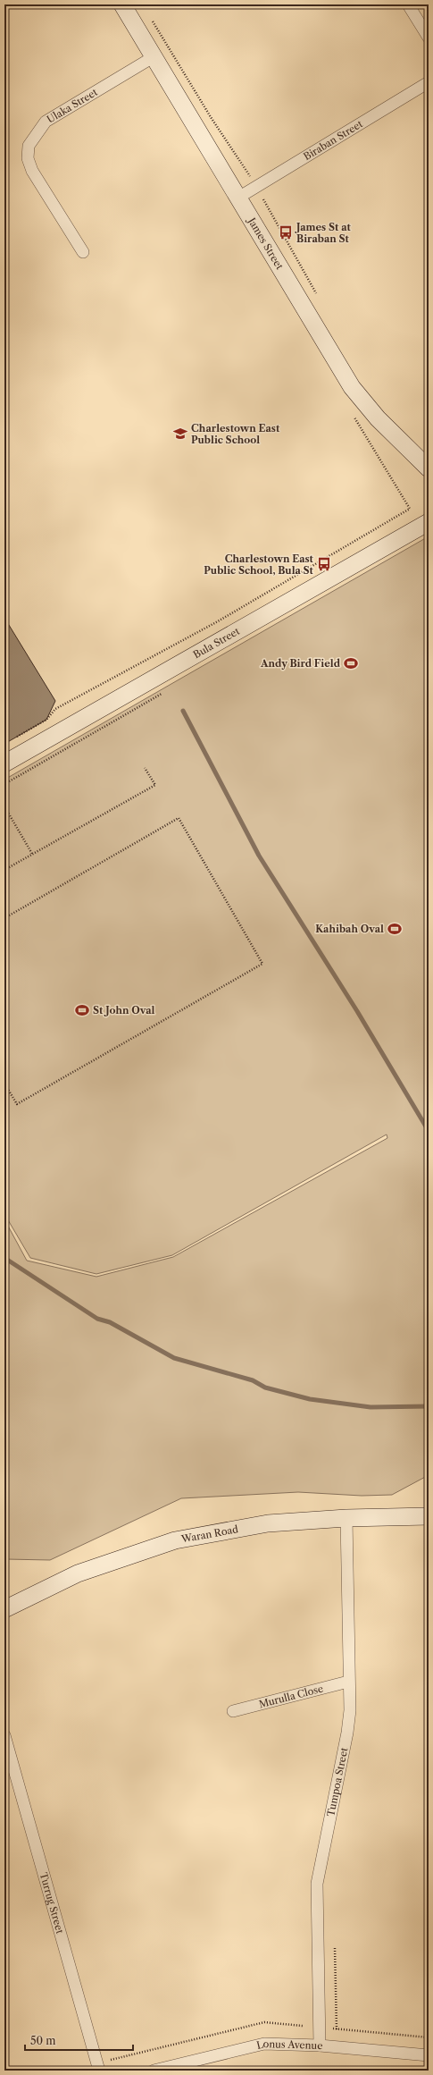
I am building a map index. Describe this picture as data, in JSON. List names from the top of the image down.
{
  "streets": {
    "street": [
      "Ulaka Street",
      "Biraban Street",
      "James Street",
      "Bula Street",
      "Waran Road",
      "Murulla Close",
      "Tumpoa Street",
      "Turrug Street",
      "Lonus Avenue"
    ]
  },
  "crossings": [
    ["Ulaka Street", "James Street"],
    ["Biraban Street", "James Street"],
    ["Waran Road", "Tumpoa Street"],
    ["Murulla Close", "Tumpoa Street"],
    ["Tumpoa Street", "Lonus Avenue"]
  ],
  "places": {
    "bus stop": ["James St at Biraban St", "Charlestown East Public School, Bula St"],
    "school or university": ["Charlestown East Public School"],
    "sports": ["Andy Bird Field", "Kahibah Oval", "St John Oval"]
  },
  "scale_bar": "50 m"
}
